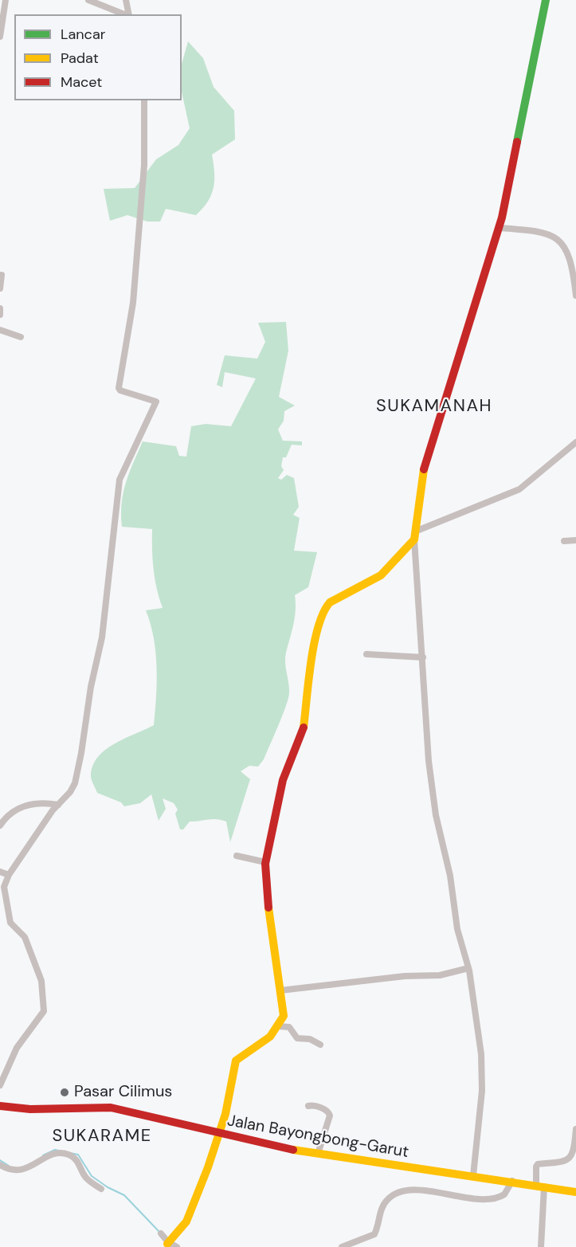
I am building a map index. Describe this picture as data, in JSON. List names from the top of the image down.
{
  "streets": {
    "street": ["Jalan Bayongbong-Garut"]
  },
  "districts": ["SUKAMANAH", "SUKARAME"],
  "places": ["Pasar Cilimus"],
  "legend": ["Lancar", "Padat", "Macet"]
}
